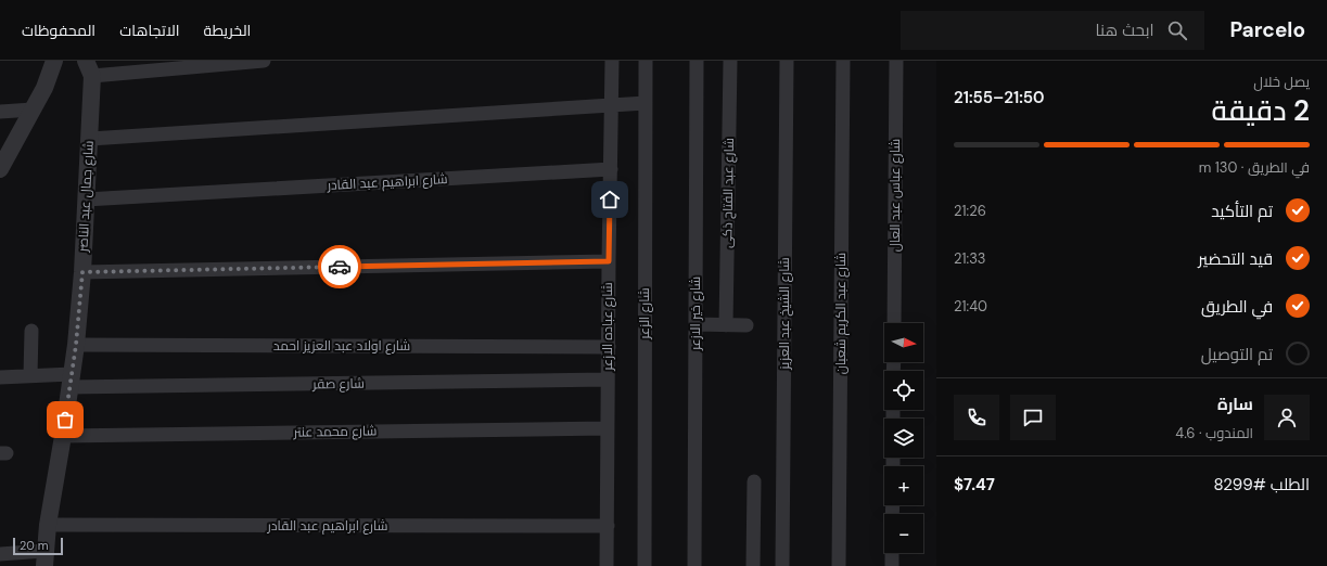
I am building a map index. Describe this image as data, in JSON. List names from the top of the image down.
{
  "streets": {
    "street": [
      "شارع ابراهيم عبد القادر",
      "شارع عبد الفتاح ذكى",
      "شارع عباس عبد العال",
      "شارع جمال عبد الناصر",
      "شارع الزعر",
      "شارع خير الازعر",
      "شارع الشيخ عبد العزيز",
      "شارع عبد الكريم شعبان",
      "شارع عباده الازعر",
      "شارع اولاد عبد العزيز احمد",
      "شارع صقر",
      "شارع محمد عنتر"
    ]
  },
  "crossings": [
    ["شارع ابراهيم عبد القادر", "شارع جمال عبد الناصر"],
    ["شارع ابراهيم عبد القادر", "شارع عباده الازعر"],
    ["شارع جمال عبد الناصر", "شارع اولاد عبد العزيز احمد"],
    ["شارع جمال عبد الناصر", "شارع صقر"],
    ["شارع جمال عبد الناصر", "شارع محمد عنتر"],
    ["شارع عباده الازعر", "شارع اولاد عبد العزيز احمد"],
    ["شارع عباده الازعر", "شارع صقر"],
    ["شارع عباده الازعر", "شارع محمد عنتر"]
  ],
  "scale_bar": "20 m",
  "north": "right",
  "page": {
    "header": "Parcelo",
    "search": "ابحث هنا",
    "nav": ["الخريطة", "الاتجاهات", "المحفوظات"],
    "heading": ["2 دقيقة", "يصل خلال", "21:50–21:55"],
    "panel": [
      "سارة",
      "المندوب · 4.6",
      "الطلب #8299",
      "$7.47"
    ],
    "bar": "في الطريق · 130 m",
    "list": [
      ["تم التأكيد", "21:26"],
      ["قيد التحضير", "21:33"],
      ["في الطريق", "21:40"],
      "تم التوصيل"
    ],
    "map_buttons": ["+", "−"],
    "scale": "20 m"
  }
}
